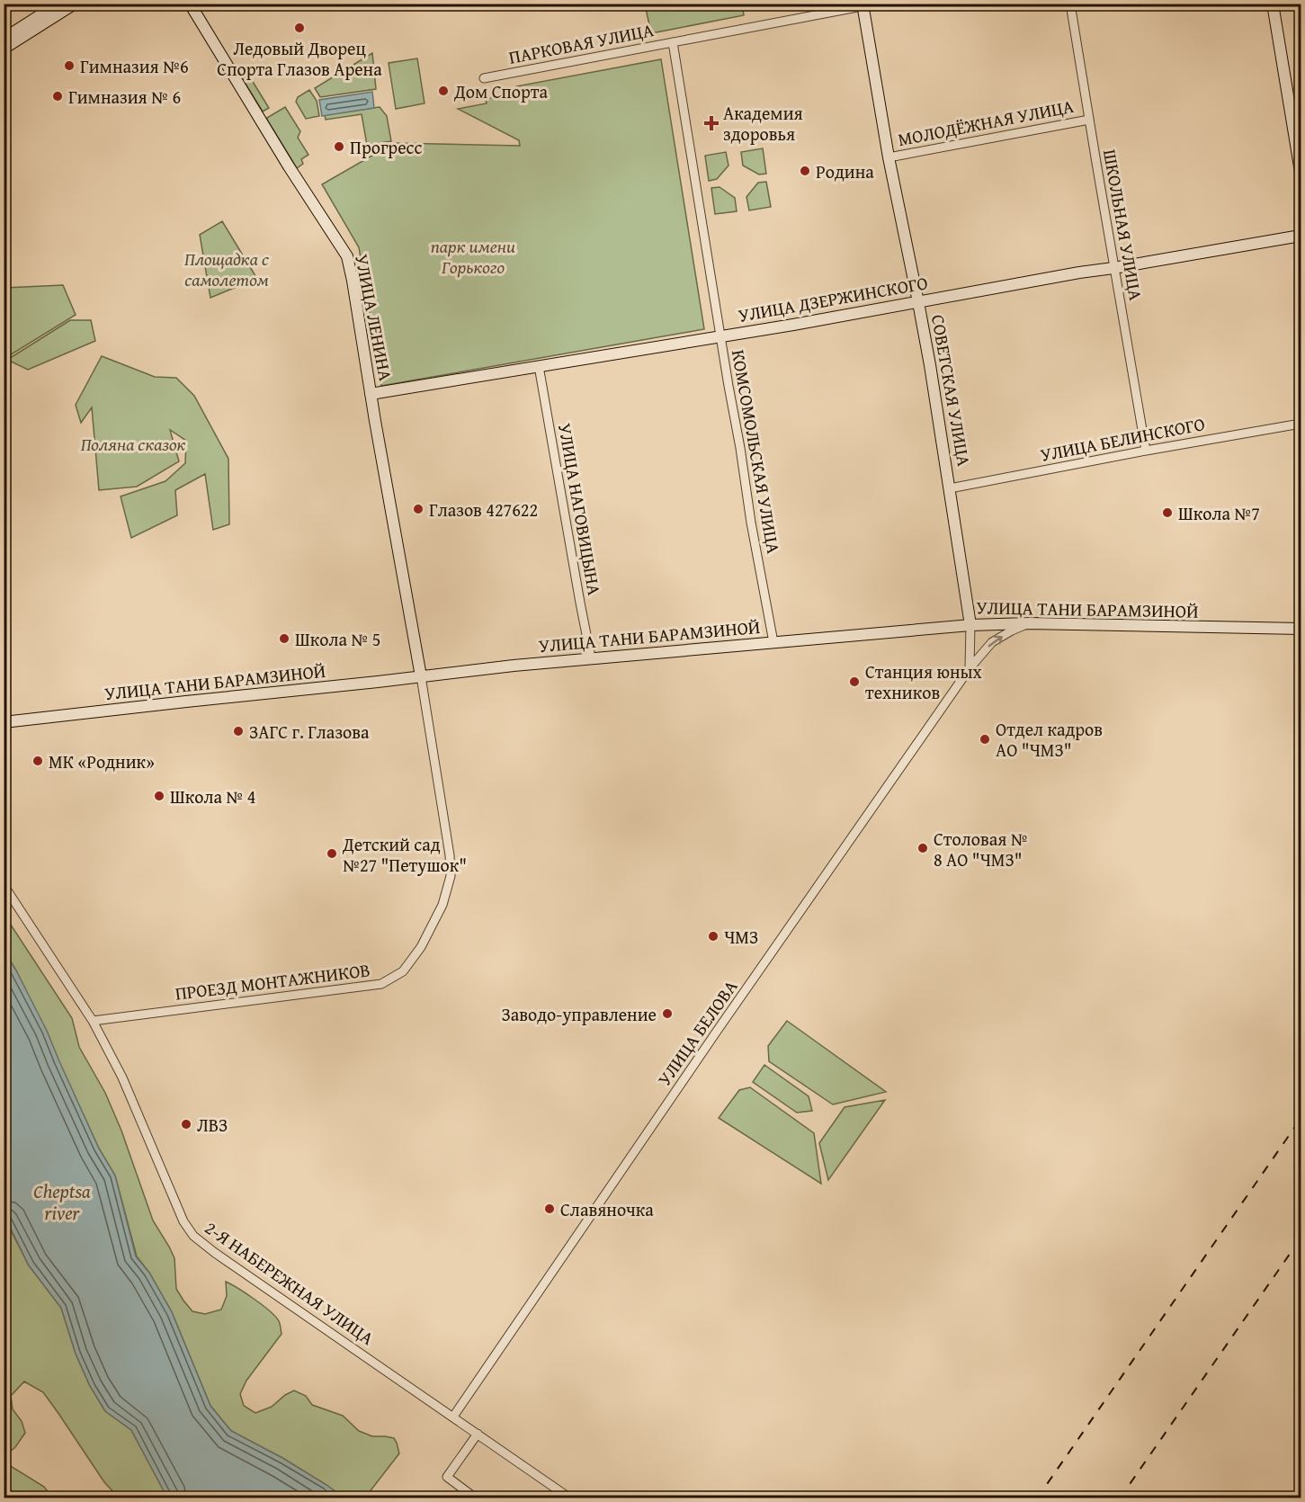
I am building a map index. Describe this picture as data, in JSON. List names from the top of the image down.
{
  "streets": {
    "street": [
      "ПАРКОВАЯ УЛИЦА",
      "МОЛОДЁЖНАЯ УЛИЦА",
      "ШКОЛЬНАЯ УЛИЦА",
      "УЛИЦА ДЗЕРЖИНСКОГО",
      "УЛИЦА ЛЕНИНА",
      "СОВЕТСКАЯ УЛИЦА",
      "УЛИЦА БЕЛИНСКОГО",
      "КОМСОМОЛЬСКАЯ УЛИЦА",
      "УЛИЦА НАГОВИЦЫНА",
      "УЛИЦА ТАНИ БАРАМЗИНОЙ",
      "ПРОЕЗД МОНТАЖНИКОВ",
      "УЛИЦА БЕЛОВА",
      "2-Я НАБЕРЕЖНАЯ УЛИЦА"
    ]
  },
  "crossings": [
    ["ПАРКОВАЯ УЛИЦА", "СОВЕТСКАЯ УЛИЦА"],
    ["ПАРКОВАЯ УЛИЦА", "КОМСОМОЛЬСКАЯ УЛИЦА"],
    ["МОЛОДЁЖНАЯ УЛИЦА", "ШКОЛЬНАЯ УЛИЦА"],
    ["МОЛОДЁЖНАЯ УЛИЦА", "СОВЕТСКАЯ УЛИЦА"],
    ["ШКОЛЬНАЯ УЛИЦА", "УЛИЦА ДЗЕРЖИНСКОГО"],
    ["ШКОЛЬНАЯ УЛИЦА", "УЛИЦА БЕЛИНСКОГО"],
    ["УЛИЦА ДЗЕРЖИНСКОГО", "УЛИЦА ЛЕНИНА"],
    ["УЛИЦА ДЗЕРЖИНСКОГО", "СОВЕТСКАЯ УЛИЦА"],
    ["УЛИЦА ДЗЕРЖИНСКОГО", "КОМСОМОЛЬСКАЯ УЛИЦА"],
    ["УЛИЦА ДЗЕРЖИНСКОГО", "УЛИЦА НАГОВИЦЫНА"],
    ["УЛИЦА ЛЕНИНА", "УЛИЦА ТАНИ БАРАМЗИНОЙ"],
    ["УЛИЦА ЛЕНИНА", "ПРОЕЗД МОНТАЖНИКОВ"],
    ["СОВЕТСКАЯ УЛИЦА", "УЛИЦА БЕЛИНСКОГО"],
    ["СОВЕТСКАЯ УЛИЦА", "УЛИЦА ТАНИ БАРАМЗИНОЙ"],
    ["КОМСОМОЛЬСКАЯ УЛИЦА", "УЛИЦА ТАНИ БАРАМЗИНОЙ"],
    ["УЛИЦА НАГОВИЦЫНА", "УЛИЦА ТАНИ БАРАМЗИНОЙ"],
    ["УЛИЦА ТАНИ БАРАМЗИНОЙ", "ПРОЕЗД МОНТАЖНИКОВ"],
    ["УЛИЦА ТАНИ БАРАМЗИНОЙ", "УЛИЦА БЕЛОВА"],
    ["ПРОЕЗД МОНТАЖНИКОВ", "2-Я НАБЕРЕЖНАЯ УЛИЦА"],
    ["УЛИЦА БЕЛОВА", "2-Я НАБЕРЕЖНАЯ УЛИЦА"]
  ],
  "water": ["Cheptsa river"],
  "parks": ["парк имени Горького", "Площадка с самолетом", "Поляна сказок"],
  "places": {
    "other": [
      "Ледовый Дворец Спорта Глазов Арена",
      "Гимназия №6",
      "Дом Спорта",
      "Гимназия № 6",
      "Прогресс",
      "Родина",
      "Глазов 427622",
      "Школа №7",
      "Школа № 5",
      "Станция юных техников",
      "ЗАГС г. Глазова",
      "Отдел кадров АО \"ЧМЗ\"",
      "МК «Родник»",
      "Школа № 4",
      "Столовая № 8 АО \"ЧМЗ\"",
      "Детский сад №27 \"Петушок\"",
      "ЧМЗ",
      "Заводо-управление",
      "ЛВЗ",
      "Славяночка"
    ],
    "health": ["Академия здоровья"]
  }
}
